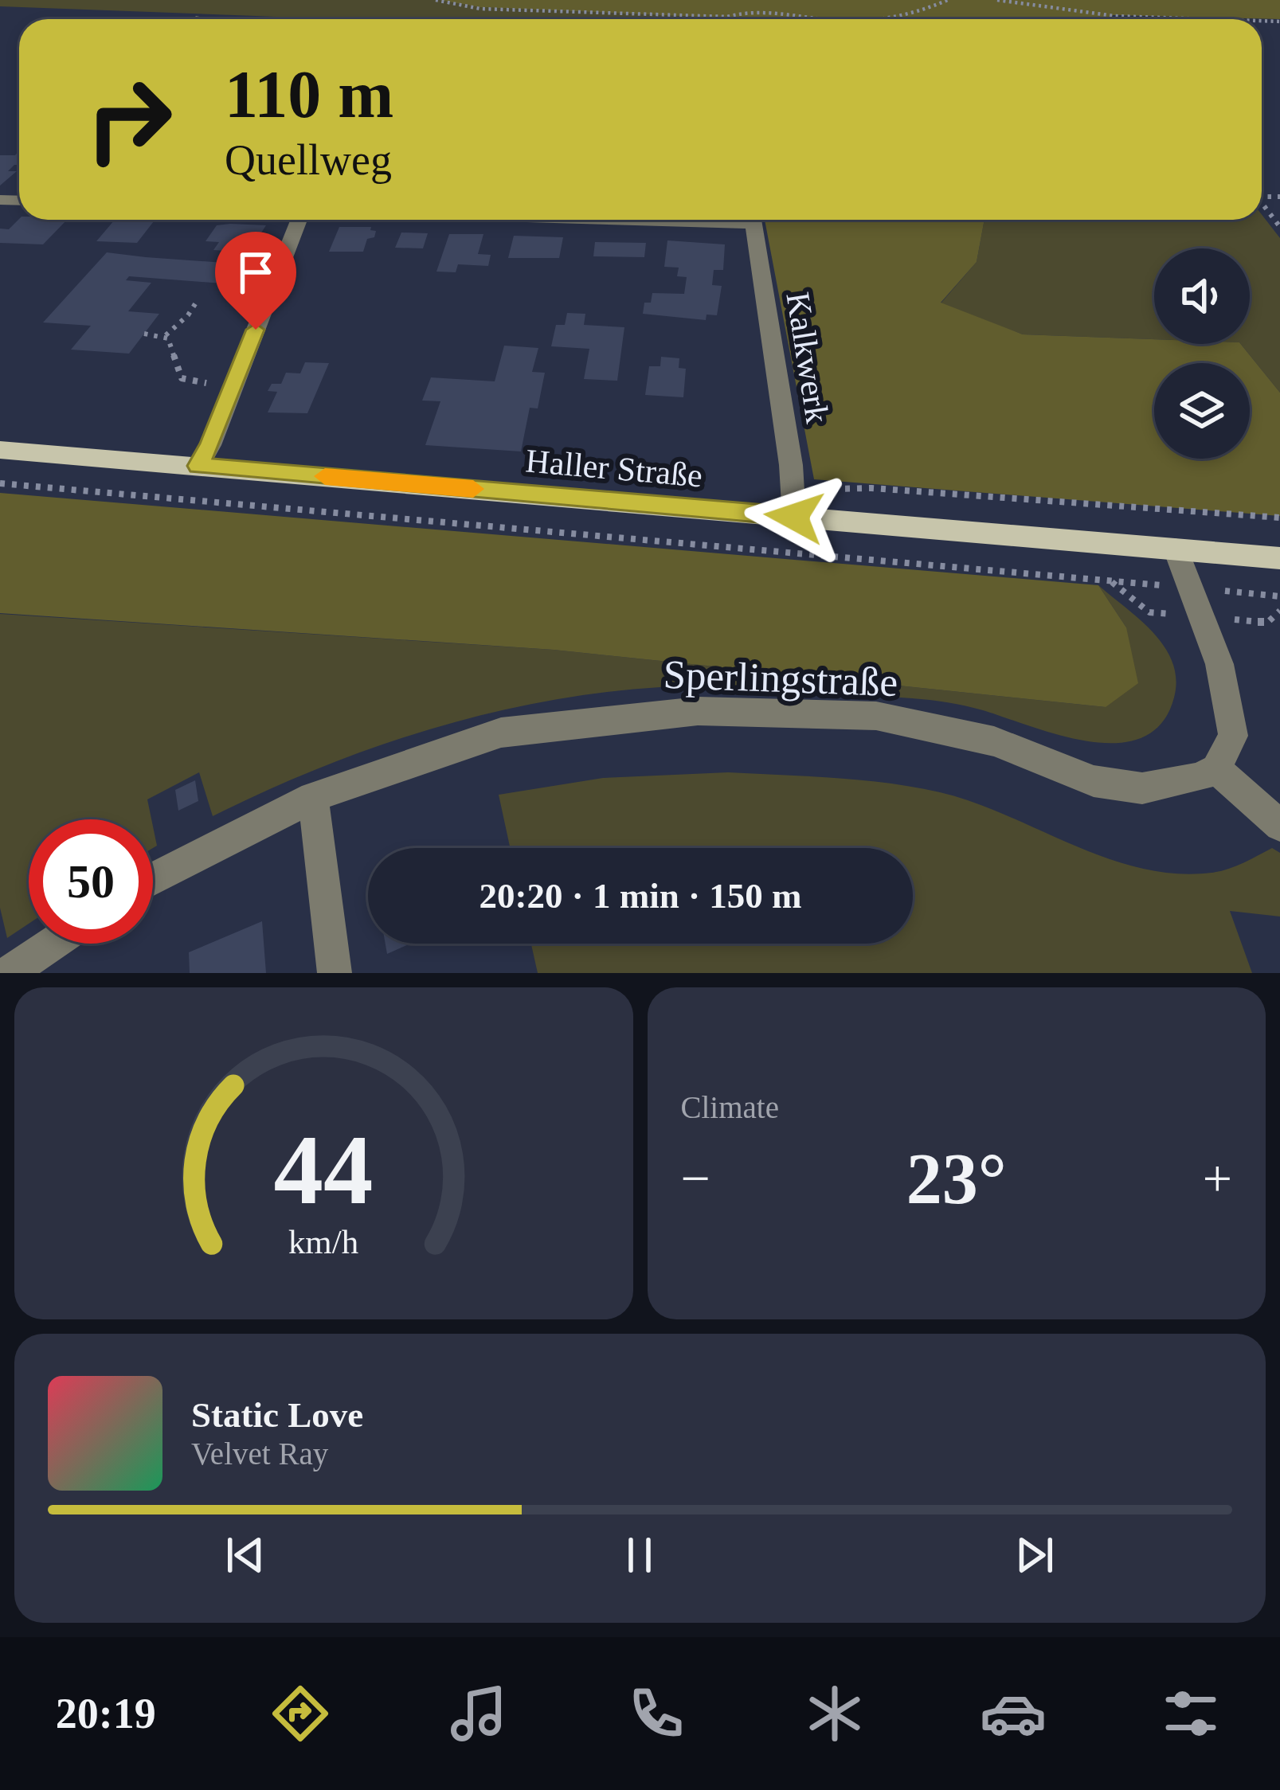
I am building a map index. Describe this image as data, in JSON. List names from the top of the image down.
{
  "streets": {
    "main road": ["Haller Straße"],
    "street": ["Kalkwerk", "Sperlingstraße"]
  },
  "crossings": [
    ["Kalkwerk", "Haller Straße"]
  ],
  "page": {
    "turn": ["110 m", "Quellweg"],
    "limit": "50",
    "trip": "20:20 · 1 min · 150 m",
    "tile": "Climate",
    "heat": ["−", "23°", "+"],
    "song": ["Static Love", "Velvet Ray"],
    "tabs": "20:19",
    "gauge": ["44", "km/h"]
  }
}
